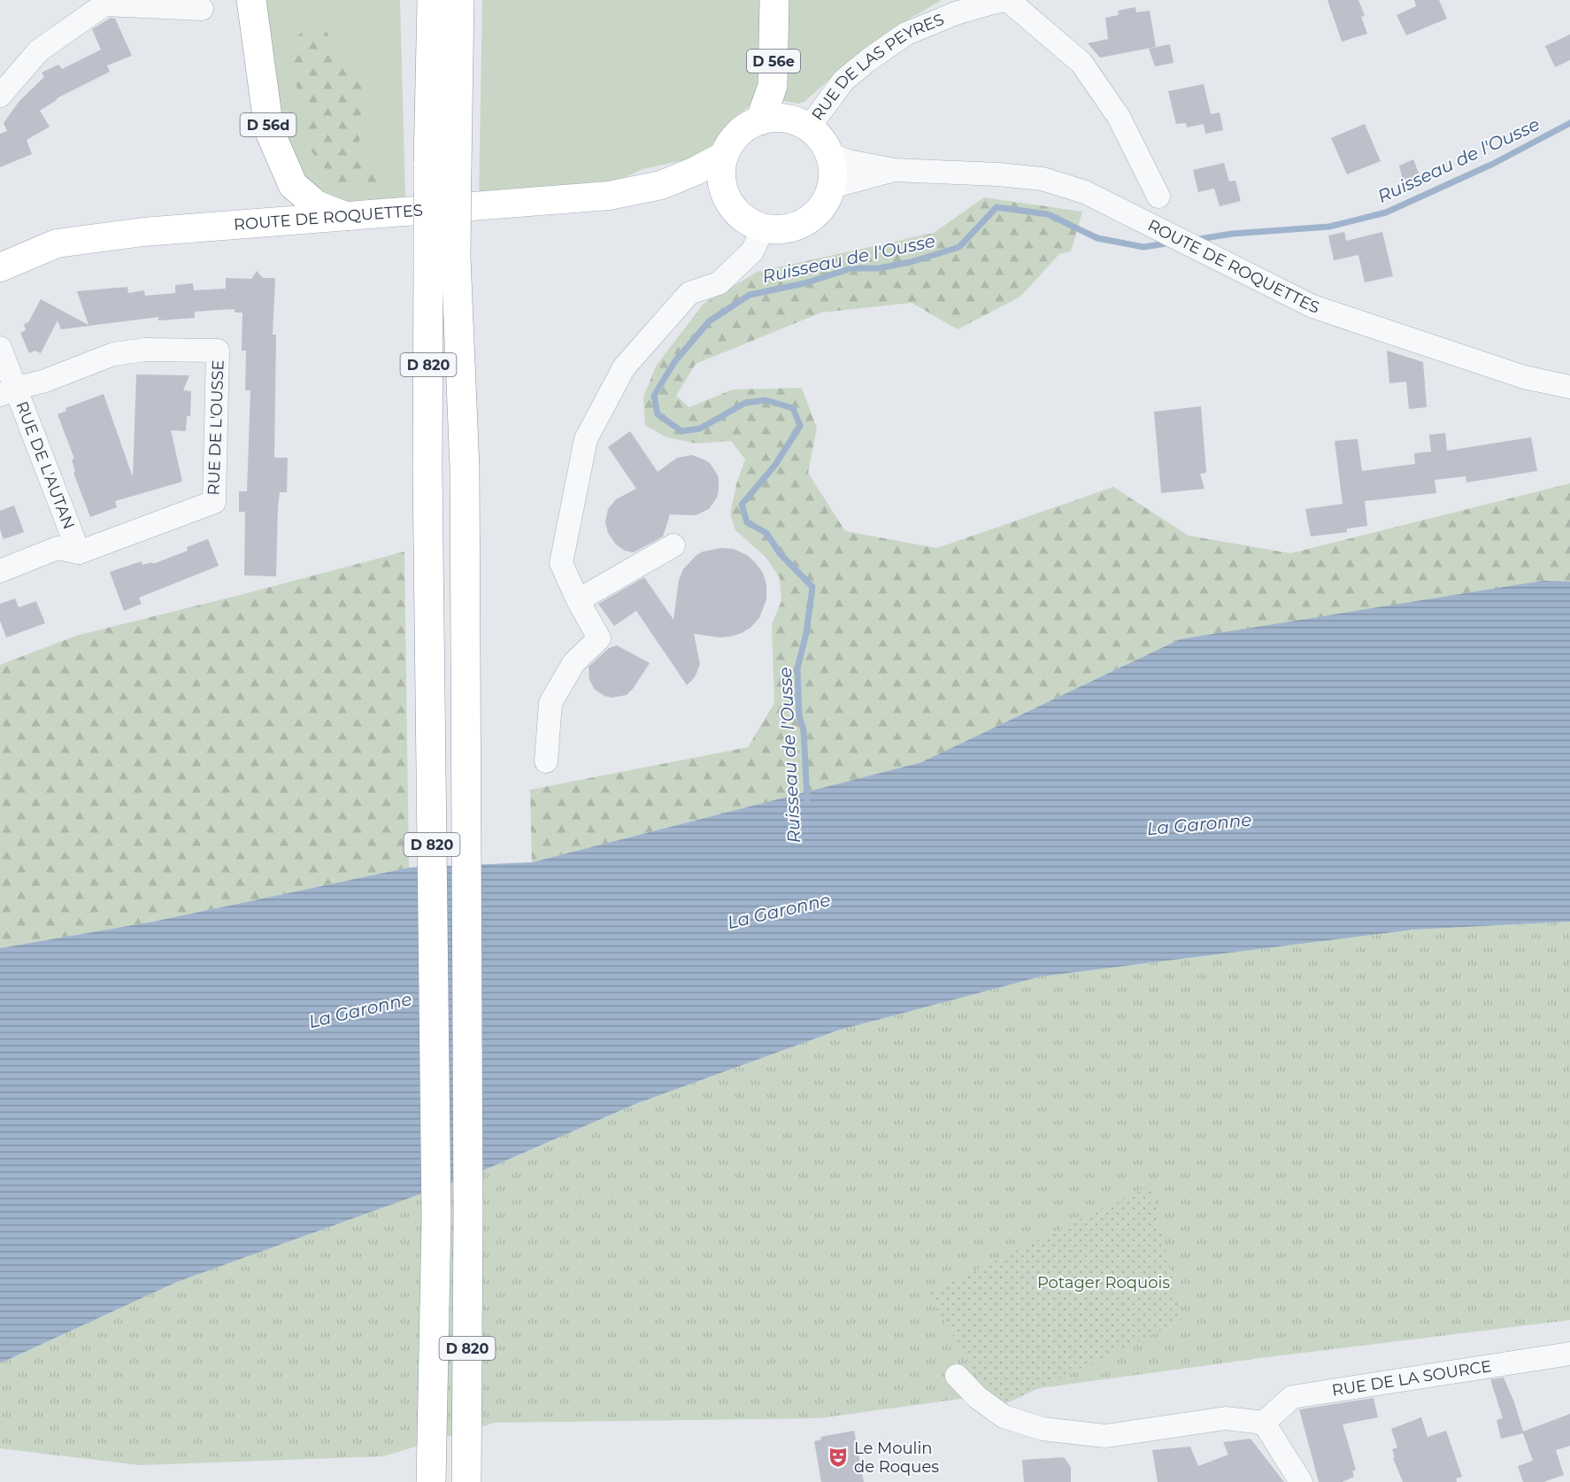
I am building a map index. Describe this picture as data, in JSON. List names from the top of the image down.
{
  "streets": {
    "highway": ["D 56e", "D 56d", "D 820"],
    "main road": ["ROUTE DE ROQUETTES"],
    "street": [
      "RUE DE LAS PEYRES",
      "RUE DE L'OUSSE",
      "RUE DE L'AUTAN",
      "RUE DE LA SOURCE"
    ]
  },
  "crossings": [
    ["D 56e", "RUE DE LAS PEYRES"],
    ["D 56e", "ROUTE DE ROQUETTES"],
    ["RUE DE LAS PEYRES", "ROUTE DE ROQUETTES"],
    ["D 56d", "ROUTE DE ROQUETTES"],
    ["RUE DE L'OUSSE", "RUE DE L'AUTAN"]
  ],
  "water": ["Ruisseau de l'Ousse", "La Garonne"],
  "parks": ["Potager Roquois"],
  "places": {
    "theatre": ["Le Moulin de Roques"]
  }
}
